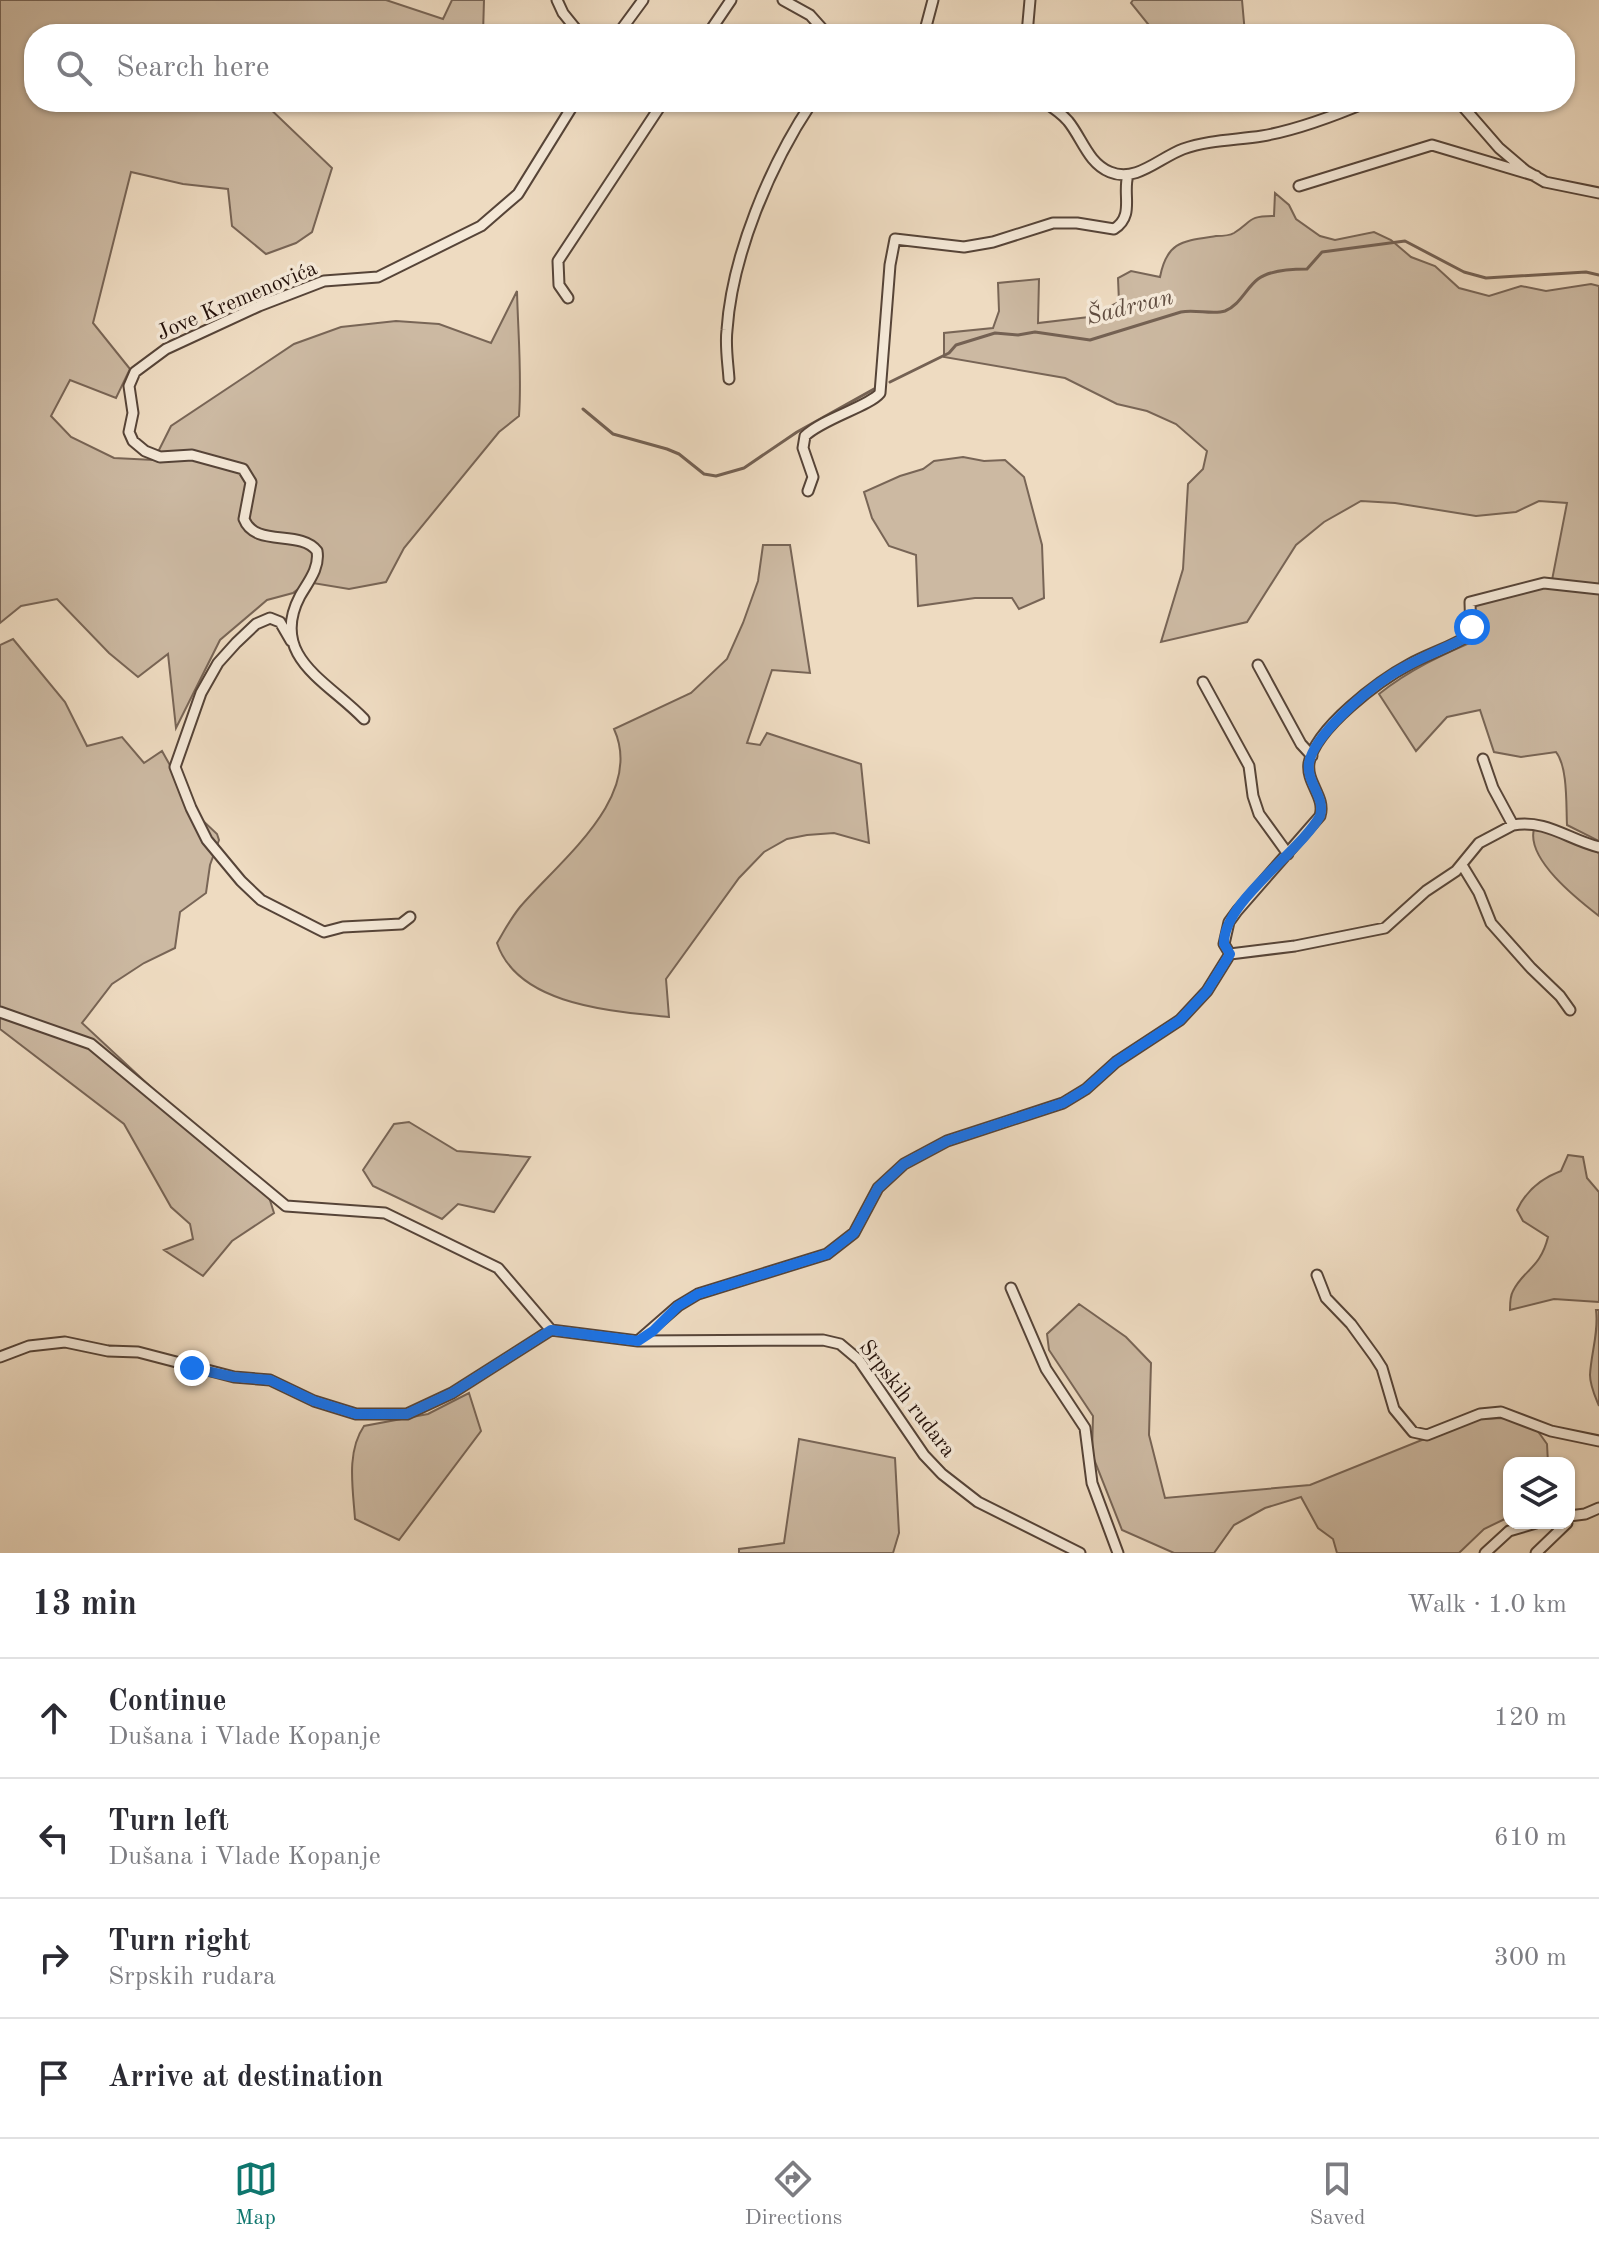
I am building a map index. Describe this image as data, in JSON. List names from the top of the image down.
{
  "streets": {
    "street": ["Jove Kremenovića", "Srpskih rudara"]
  },
  "water": ["Šadrvan"],
  "page": {
    "search": "Search here",
    "heading": ["13 min", "Walk · 1.0 km"],
    "list": [
      ["Continue", "Dušana i Vlade Kopanje", "120 m"],
      ["Turn left", "Dušana i Vlade Kopanje", "610 m"],
      ["Turn right", "Srpskih rudara", "300 m"],
      "Arrive at destination"
    ],
    "nav": ["Map", "Directions", "Saved"]
  }
}
